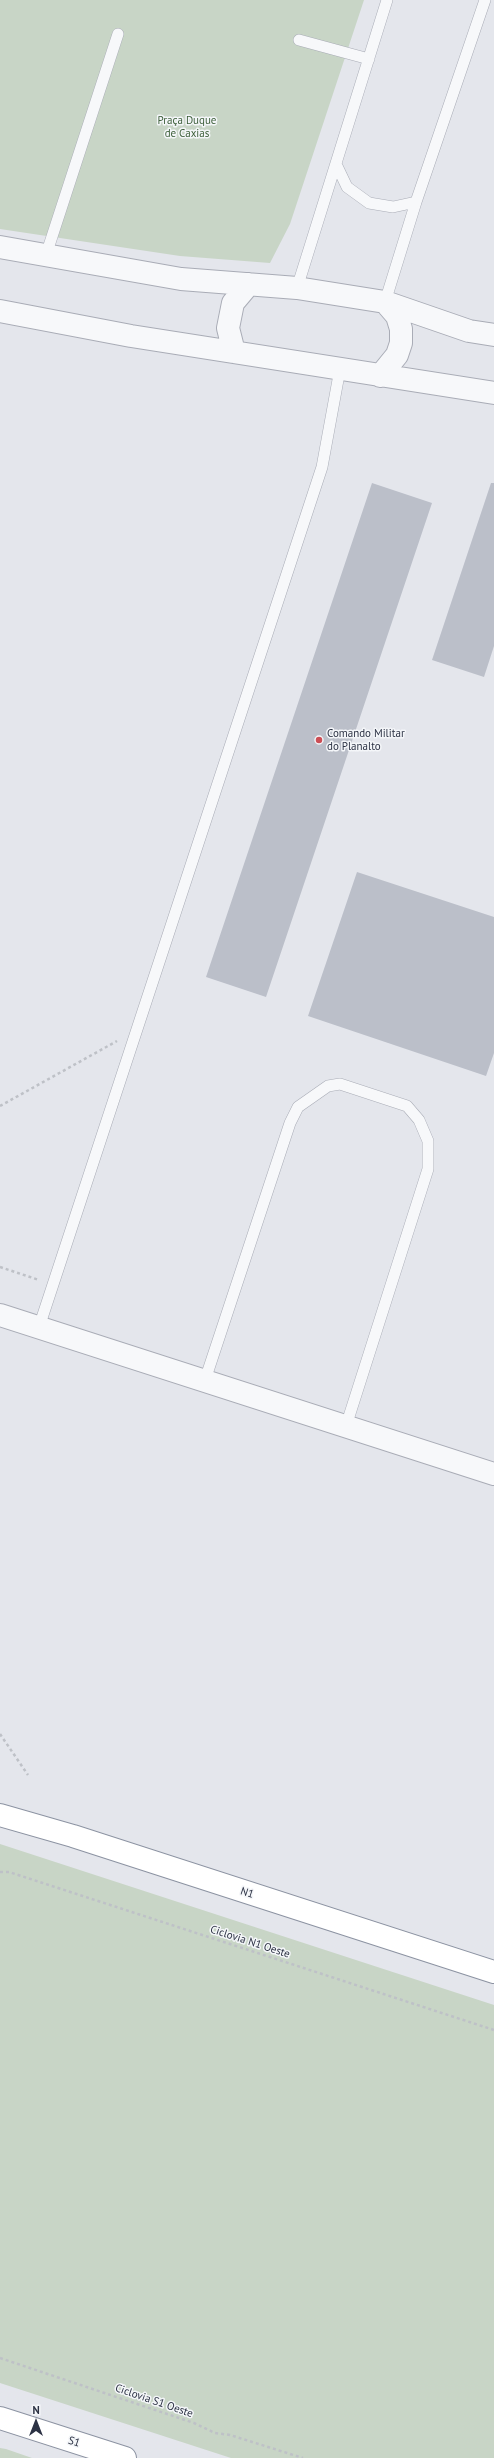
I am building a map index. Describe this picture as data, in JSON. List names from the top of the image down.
{
  "streets": {
    "highway": ["N1", "S1"],
    "path": ["Ciclovia N1 Oeste", "Ciclovia S1 Oeste"]
  },
  "parks": ["Praça Duque de Caxias"],
  "places": ["Comando Militar do Planalto"],
  "north": "top"
}
